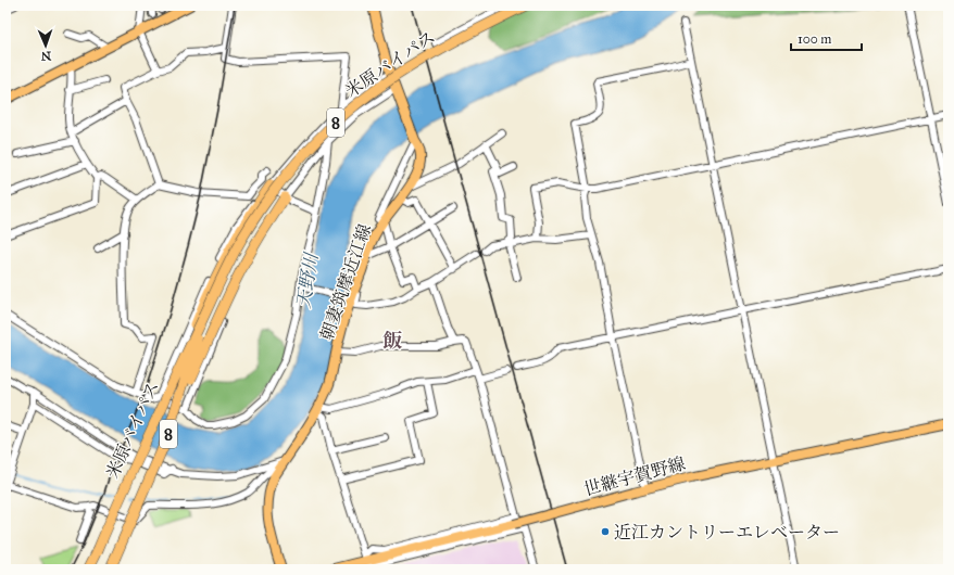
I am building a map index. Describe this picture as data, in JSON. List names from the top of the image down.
{
  "streets": {
    "highway": ["米原バイパス", "8"],
    "main road": ["朝妻筑摩近江線", "世継宇賀野線"]
  },
  "districts": ["飯"],
  "water": ["天野川"],
  "places": ["近江カントリーエレベーター"],
  "scale_bar": "100 m",
  "north": "bottom"
}
